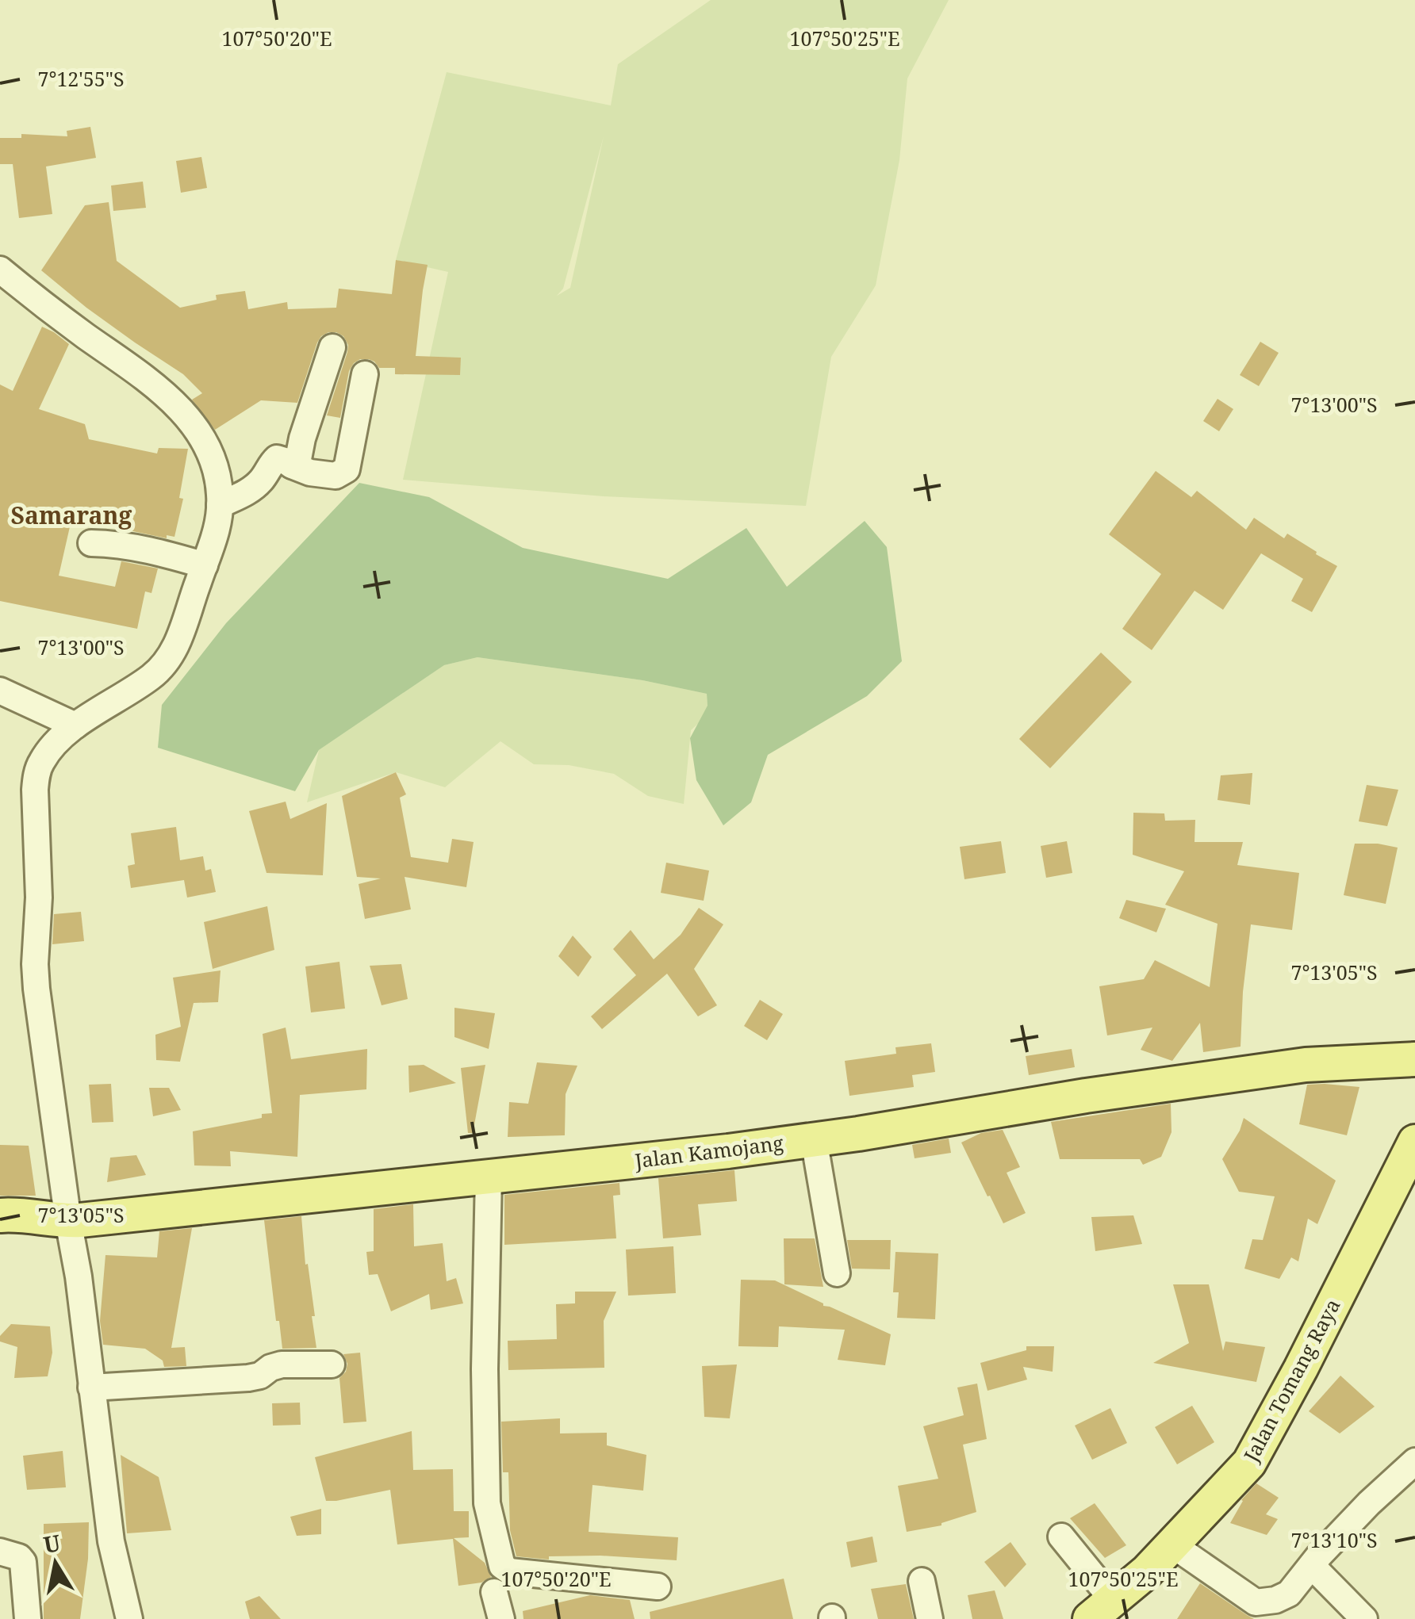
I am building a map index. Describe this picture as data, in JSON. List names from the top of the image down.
{
  "streets": {
    "main road": ["Jalan Kamojang", "Jalan Tomang Raya"]
  },
  "districts": ["Samarang"],
  "north": "top",
  "coordinates": [
    "107°50'20\"E",
    "107°50'25\"E",
    "7°12'55\"S",
    "7°13'00\"S",
    "7°13'05\"S",
    "7°13'10\"S"
  ]
}
